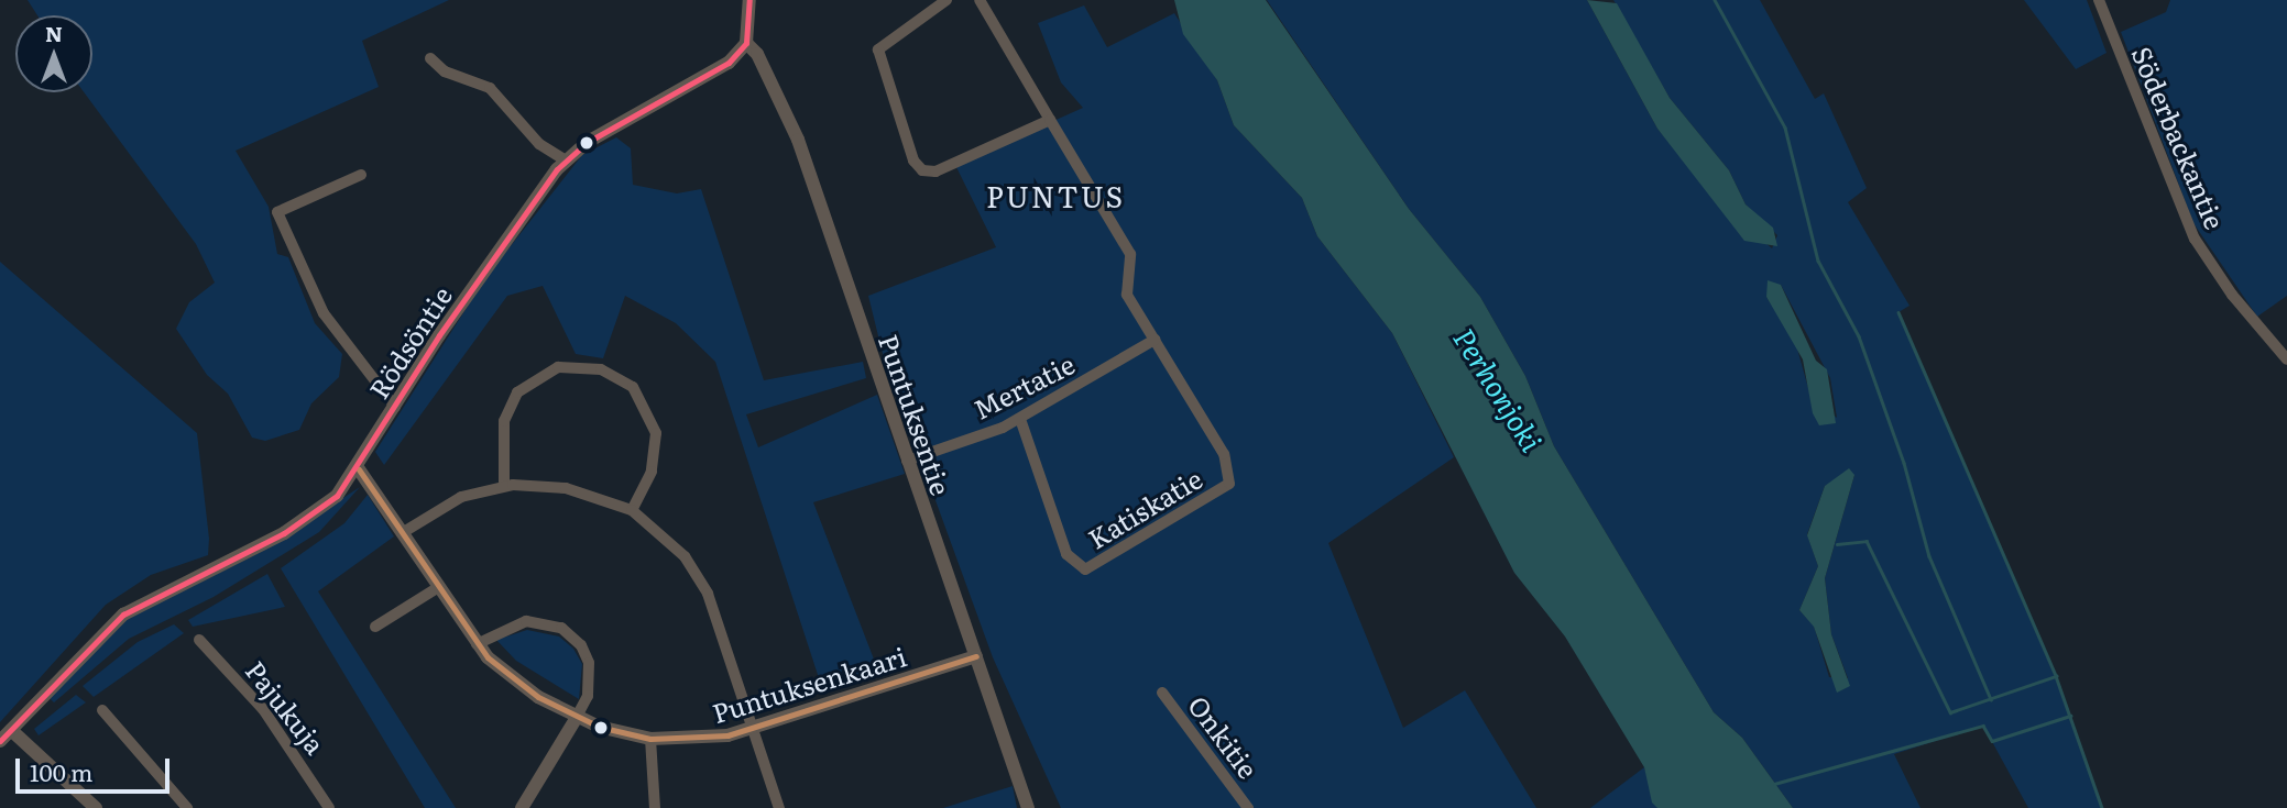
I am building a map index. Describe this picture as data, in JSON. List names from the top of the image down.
{
  "streets": {
    "street": [
      "Söderbackantie",
      "Rödsöntie",
      "Mertatie",
      "Puntuksentie",
      "Katiskatie",
      "Puntuksenkaari",
      "Pajukuja",
      "Onkitie"
    ]
  },
  "crossings": [
    ["Rödsöntie", "Puntuksentie"],
    ["Rödsöntie", "Puntuksenkaari"],
    ["Mertatie", "Puntuksentie"],
    ["Mertatie", "Katiskatie"],
    ["Puntuksentie", "Puntuksenkaari"]
  ],
  "districts": ["PUNTUS"],
  "water": ["Perhonjoki"],
  "scale_bar": "100 m",
  "north": "top"
}
